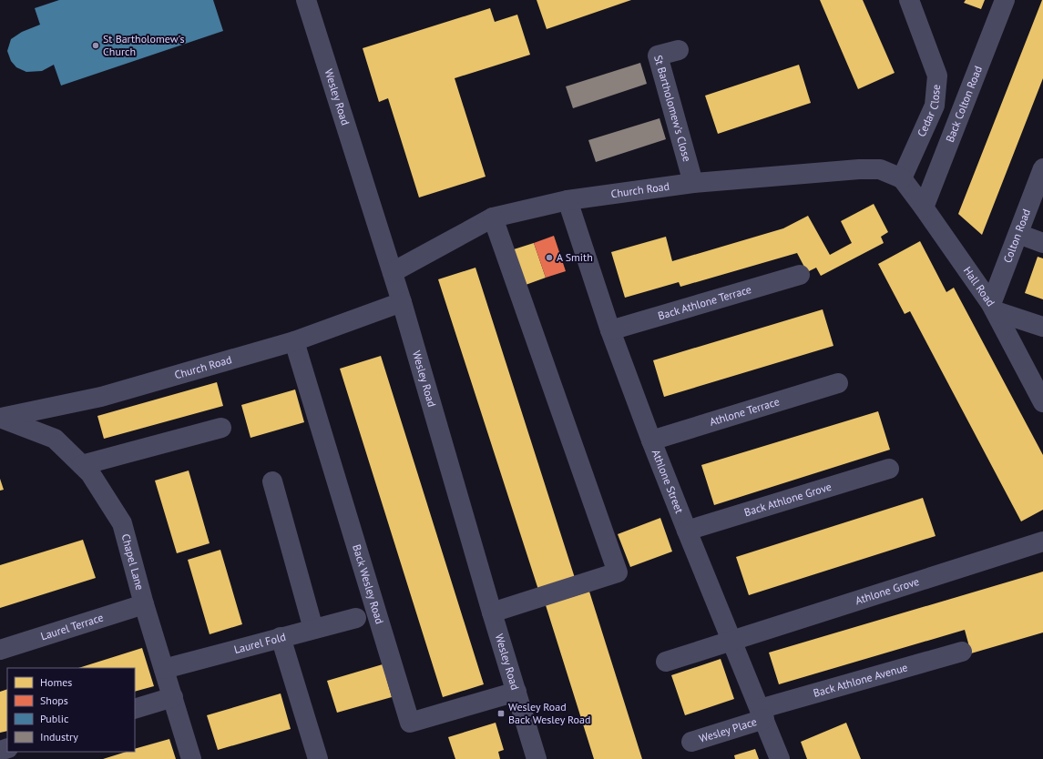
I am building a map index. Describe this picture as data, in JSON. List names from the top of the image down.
{
  "streets": {
    "street": [
      "Wesley Road",
      "Back Colton Road",
      "St Bartholomew's Close",
      "Cedar Close",
      "Church Road",
      "Colton Road",
      "Hall Road",
      "Back Athlone Terrace",
      "Athlone Terrace",
      "Athlone Street",
      "Back Athlone Grove",
      "Chapel Lane",
      "Back Wesley Road",
      "Athlone Grove",
      "Laurel Terrace",
      "Laurel Fold",
      "Back Athlone Avenue",
      "Wesley Place"
    ]
  },
  "crossings": [
    ["Wesley Road", "Church Road"],
    ["Wesley Road", "Back Wesley Road"],
    ["Back Colton Road", "Hall Road"],
    ["St Bartholomew's Close", "Church Road"],
    ["Cedar Close", "Church Road"],
    ["Cedar Close", "Hall Road"],
    ["Church Road", "Hall Road"],
    ["Church Road", "Athlone Street"],
    ["Church Road", "Chapel Lane"],
    ["Church Road", "Back Wesley Road"],
    ["Colton Road", "Hall Road"],
    ["Back Athlone Terrace", "Athlone Street"],
    ["Athlone Terrace", "Athlone Street"],
    ["Athlone Street", "Back Athlone Grove"],
    ["Athlone Street", "Athlone Grove"],
    ["Athlone Street", "Back Athlone Avenue"],
    ["Athlone Street", "Wesley Place"],
    ["Chapel Lane", "Laurel Terrace"],
    ["Chapel Lane", "Laurel Fold"],
    ["Back Athlone Avenue", "Wesley Place"]
  ],
  "places": {
    "other": ["St Bartholomew's Church", "A Smith"],
    "transit": ["Wesley Road Back Wesley Road"]
  },
  "legend": [
    "Homes",
    "Shops",
    "Public",
    "Industry"
  ]
}
